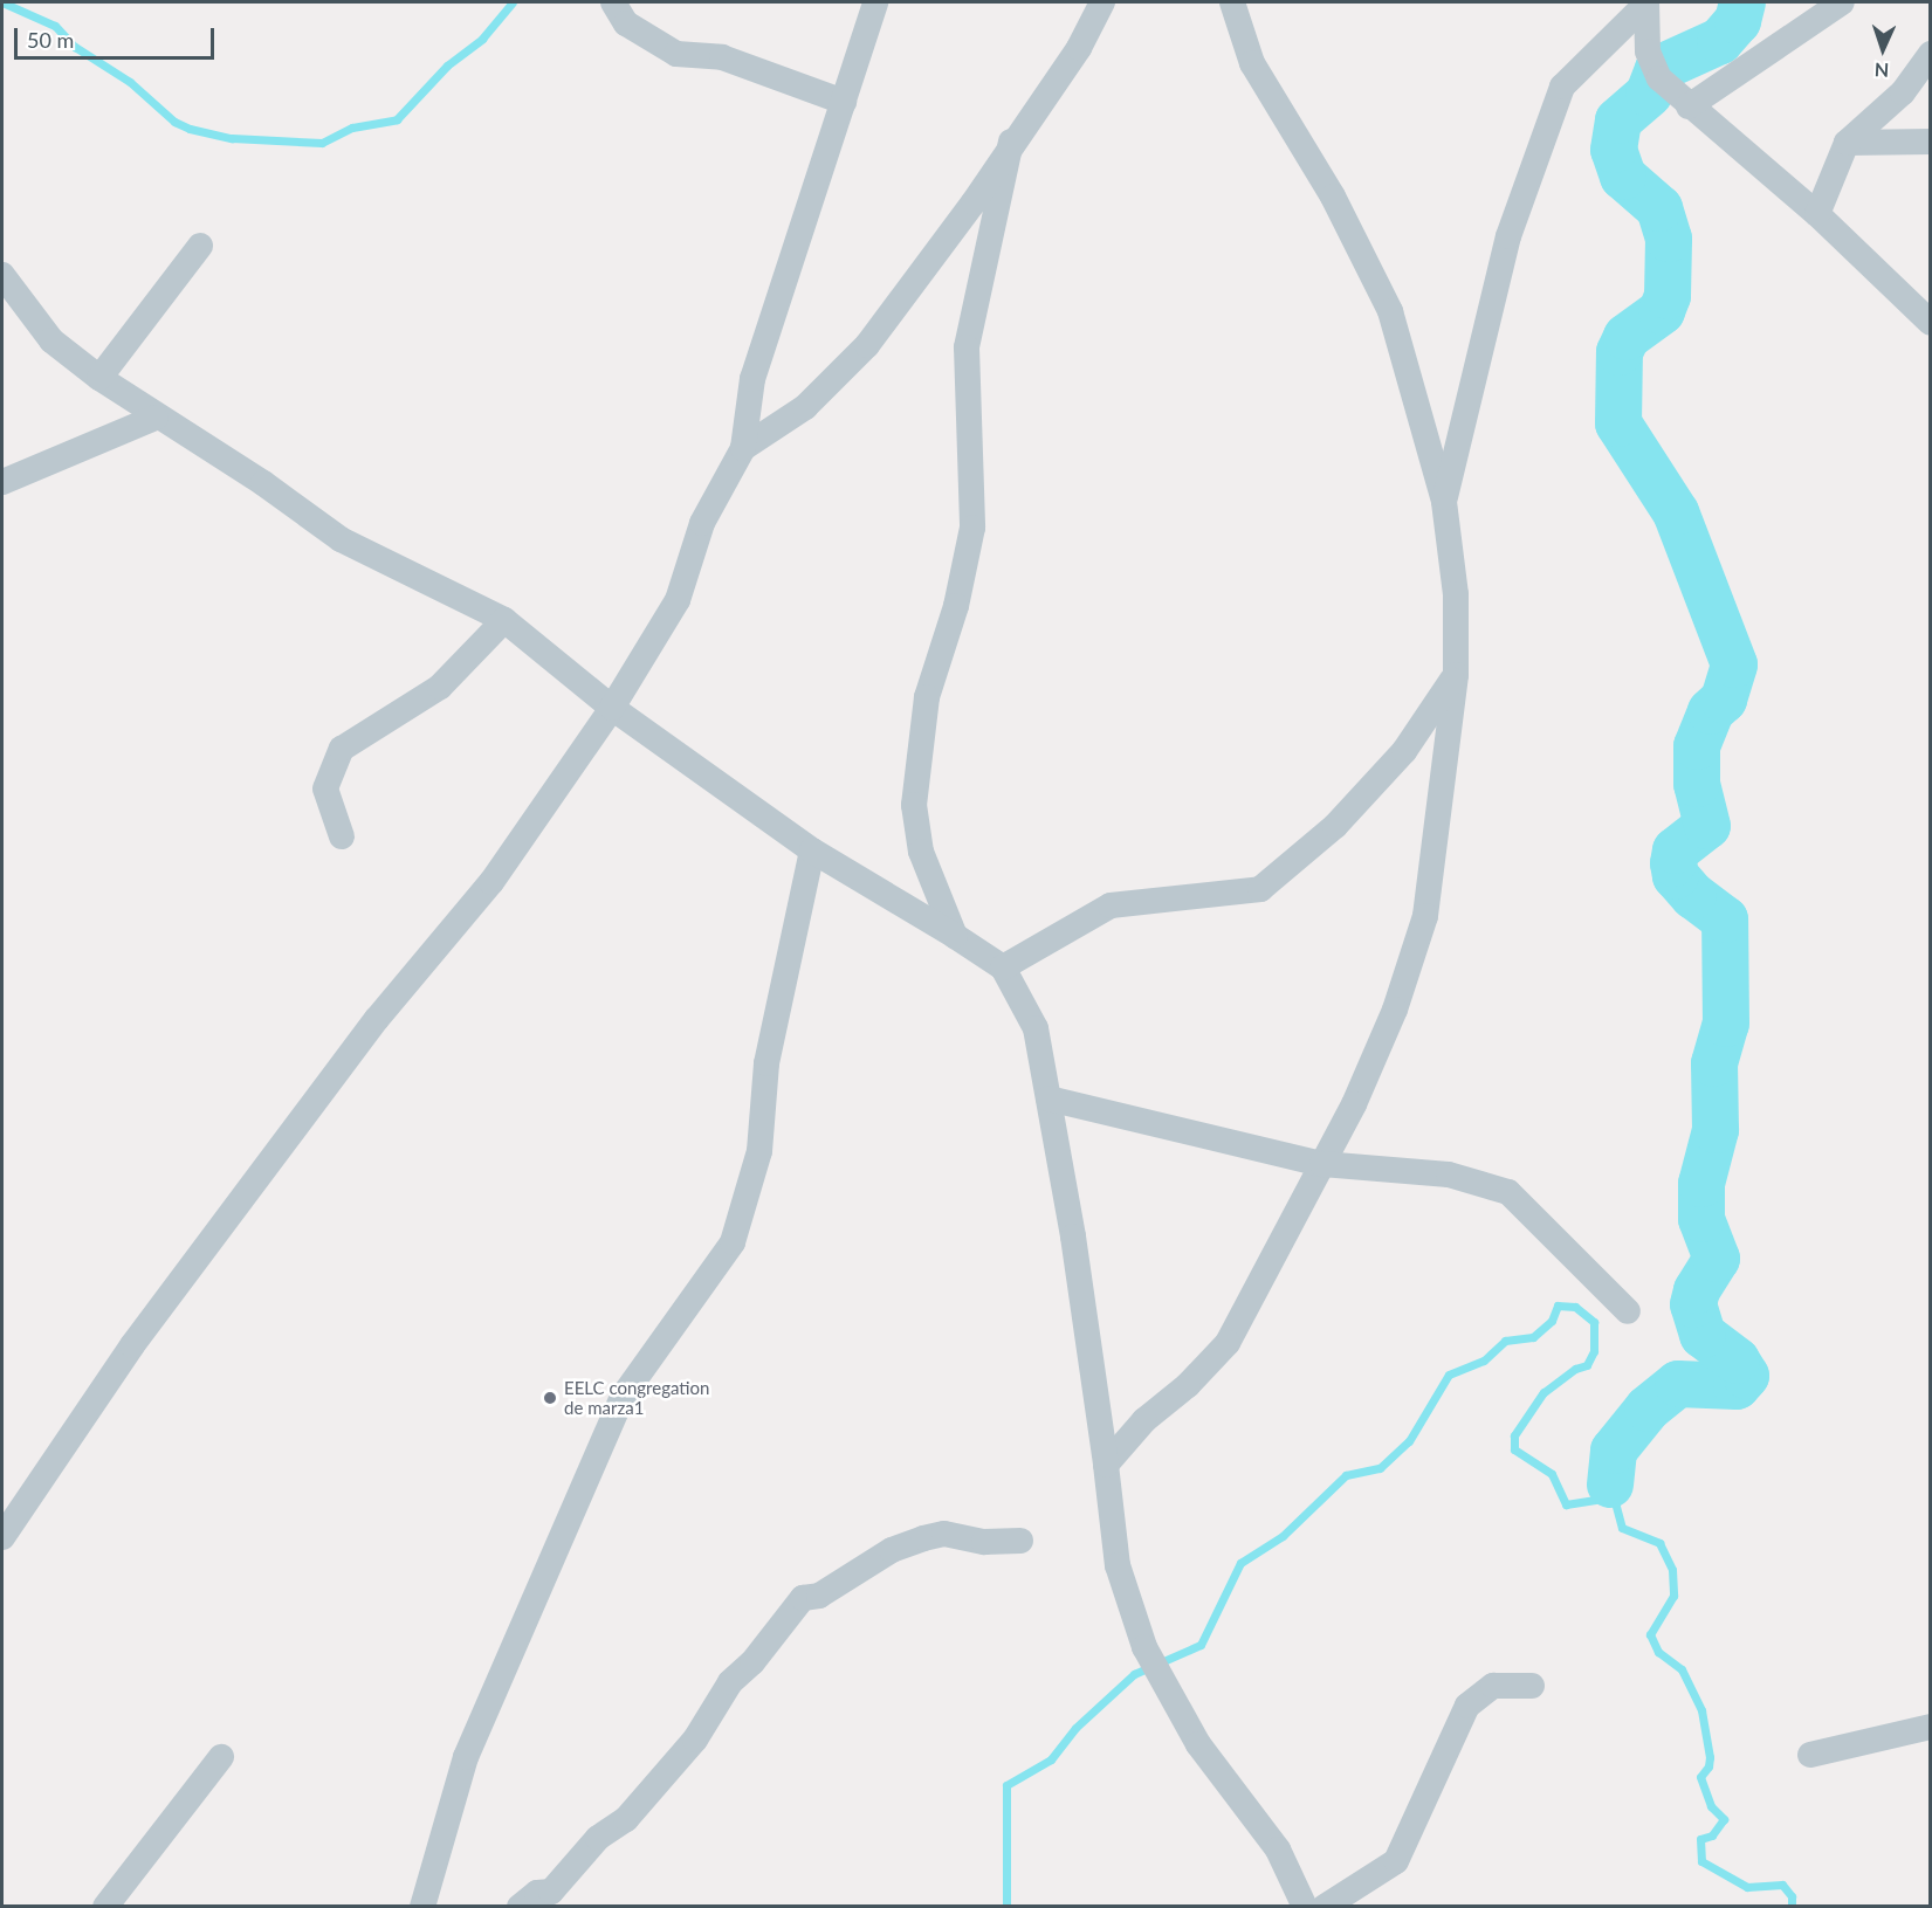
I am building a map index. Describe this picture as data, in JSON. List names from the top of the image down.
{
  "places": ["EELC congregation de marza1"],
  "scale_bar": "50 m",
  "north": "bottom"
}
